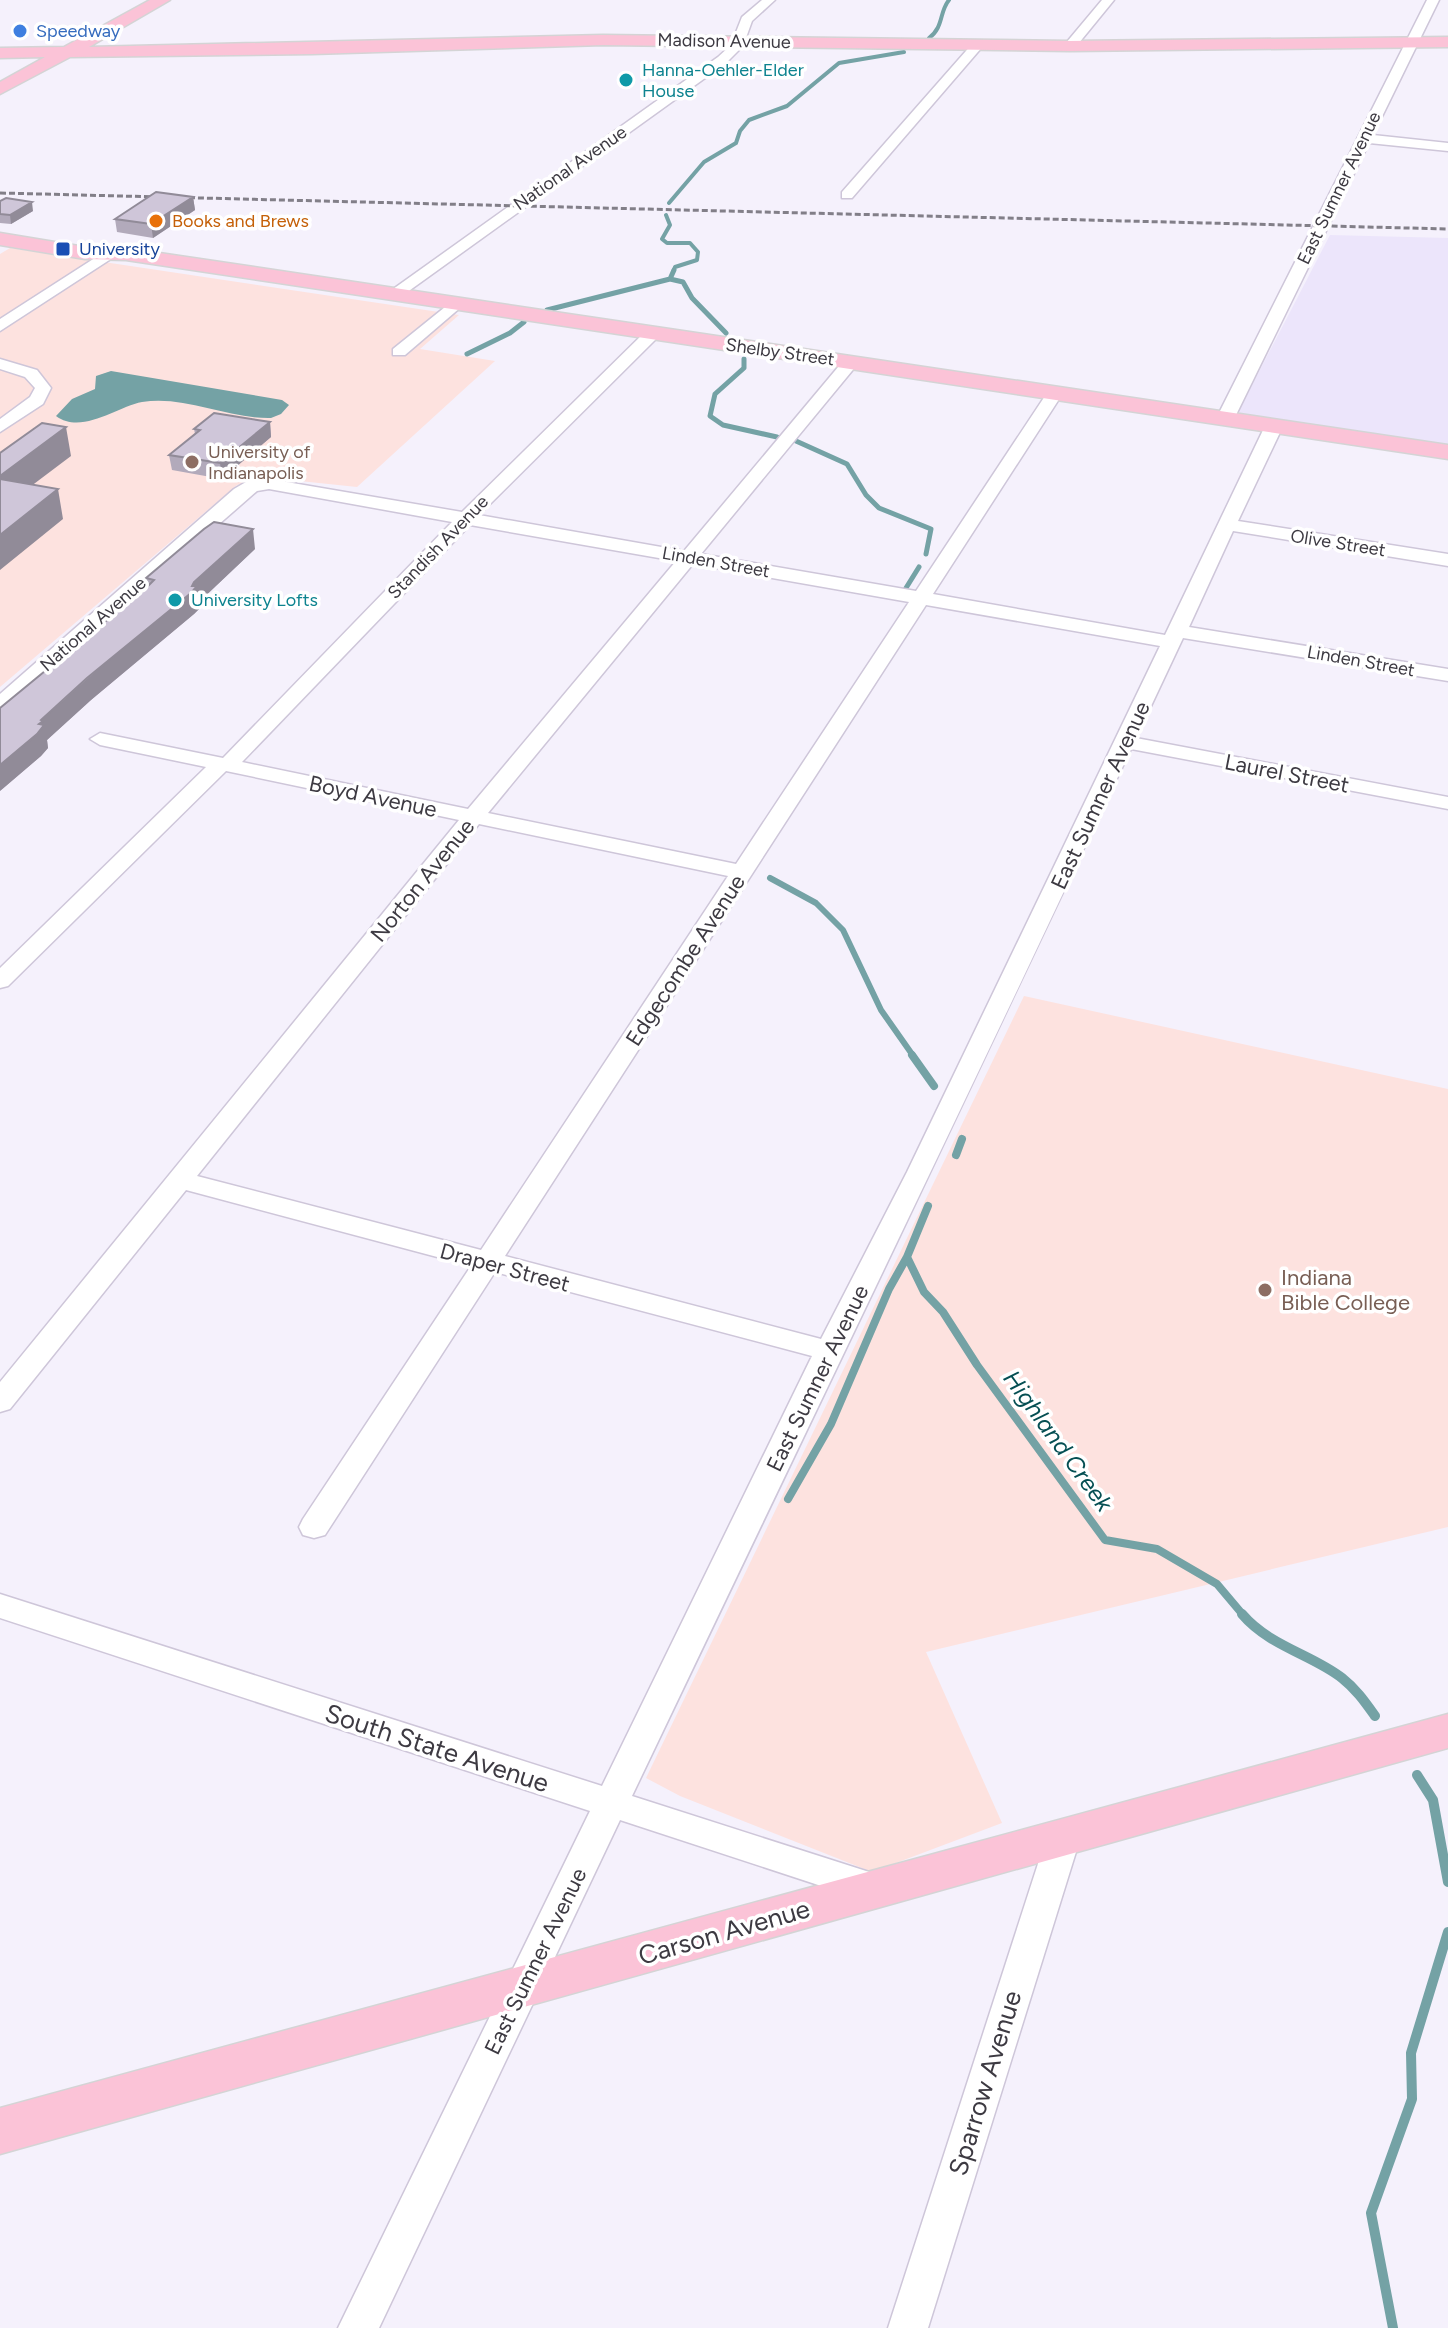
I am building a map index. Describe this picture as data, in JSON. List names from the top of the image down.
{
  "streets": {
    "main road": ["Madison Avenue", "Shelby Street", "Carson Avenue"],
    "street": [
      "National Avenue",
      "East Sumner Avenue",
      "Olive Street",
      "Standish Avenue",
      "Linden Street",
      "Laurel Street",
      "Boyd Avenue",
      "Norton Avenue",
      "Edgecombe Avenue",
      "Draper Street",
      "South State Avenue",
      "Sparrow Avenue"
    ]
  },
  "crossings": [
    ["Madison Avenue", "National Avenue"],
    ["Madison Avenue", "East Sumner Avenue"],
    ["National Avenue", "Shelby Street"],
    ["National Avenue", "Linden Street"],
    ["East Sumner Avenue", "Shelby Street"],
    ["East Sumner Avenue", "Olive Street"],
    ["East Sumner Avenue", "Linden Street"],
    ["East Sumner Avenue", "Laurel Street"],
    ["East Sumner Avenue", "Draper Street"],
    ["East Sumner Avenue", "South State Avenue"],
    ["East Sumner Avenue", "Carson Avenue"],
    ["Shelby Street", "Standish Avenue"],
    ["Shelby Street", "Norton Avenue"],
    ["Shelby Street", "Edgecombe Avenue"],
    ["Standish Avenue", "Linden Street"],
    ["Standish Avenue", "Boyd Avenue"],
    ["Linden Street", "Norton Avenue"],
    ["Linden Street", "Edgecombe Avenue"],
    ["Boyd Avenue", "Norton Avenue"],
    ["Boyd Avenue", "Edgecombe Avenue"],
    ["Norton Avenue", "Draper Street"],
    ["Edgecombe Avenue", "Draper Street"],
    ["South State Avenue", "Carson Avenue"],
    ["Carson Avenue", "Sparrow Avenue"]
  ],
  "water": ["Highland Creek"],
  "places": {
    "other": [
      "Speedway",
      "Hanna-Oehler-Elder House",
      "Books and Brews",
      "University of Indianapolis",
      "University Lofts",
      "Indiana Bible College"
    ],
    "transit": ["University"]
  }
}
